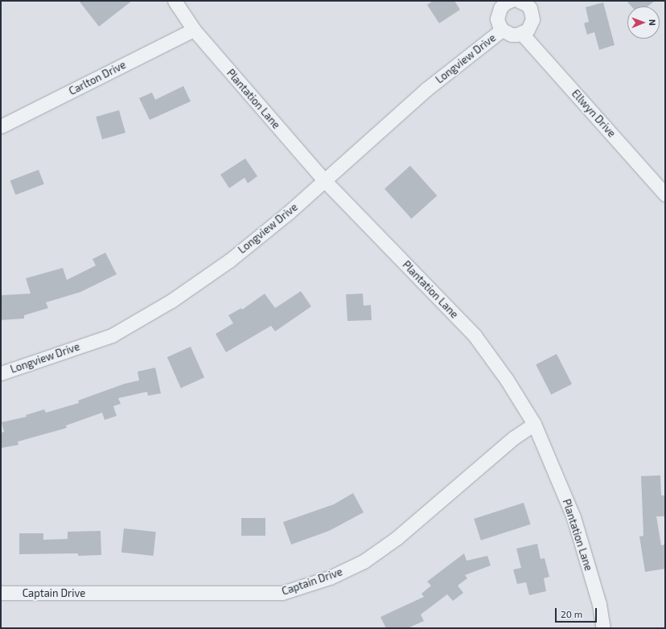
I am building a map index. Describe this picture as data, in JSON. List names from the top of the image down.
{
  "streets": {
    "street": [
      "Longview Drive",
      "Carlton Drive",
      "Plantation Lane",
      "Ellwyn Drive",
      "Captain Drive"
    ]
  },
  "crossings": [
    ["Longview Drive", "Plantation Lane"],
    ["Carlton Drive", "Plantation Lane"],
    ["Plantation Lane", "Captain Drive"]
  ],
  "scale_bar": "20 m",
  "north": "right"
}
